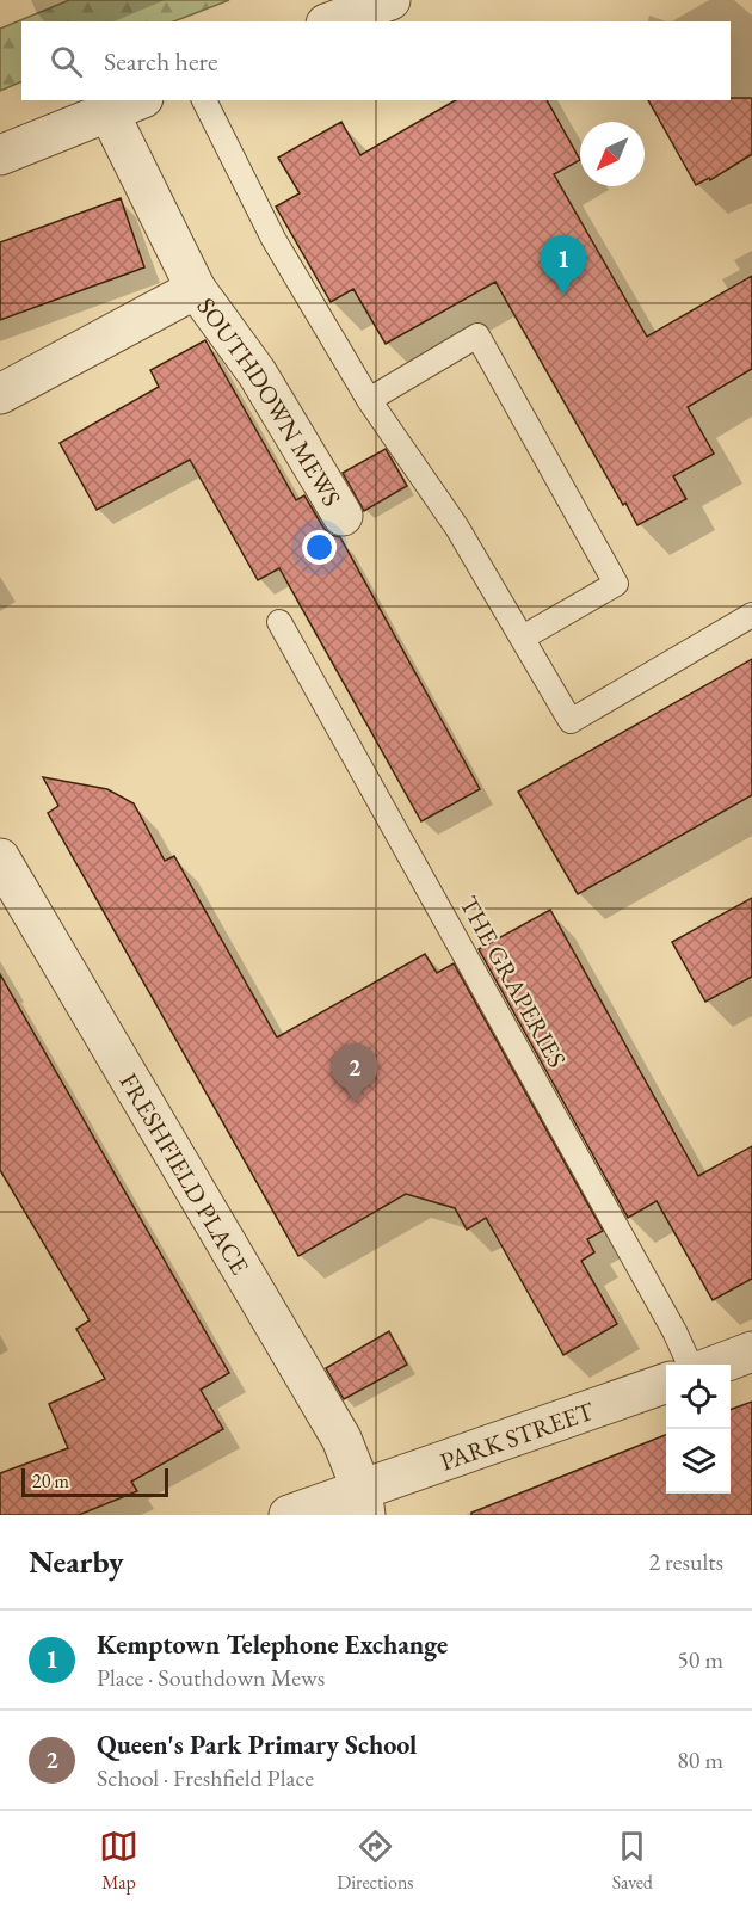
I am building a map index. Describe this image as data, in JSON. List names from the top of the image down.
{
  "streets": {
    "street": ["SOUTHDOWN MEWS", "FRESHFIELD PLACE", "PARK STREET"],
    "lane": ["THE GRAPERIES"]
  },
  "crossings": [
    ["FRESHFIELD PLACE", "PARK STREET"]
  ],
  "scale_bar": "20 m",
  "north": "bottom left",
  "page": {
    "search": "Search here",
    "pins": ["1", "2"],
    "scale": "20 m",
    "heading": ["Nearby", "2 results"],
    "list": [
      {
        "mark": "1",
        "name": "Kemptown Telephone Exchange",
        "note": "Place · Southdown Mews",
        "value": "50 m"
      },
      {
        "mark": "2",
        "name": "Queen's Park Primary School",
        "note": "School · Freshfield Place",
        "value": "80 m"
      }
    ],
    "nav": ["Map", "Directions", "Saved"]
  }
}
